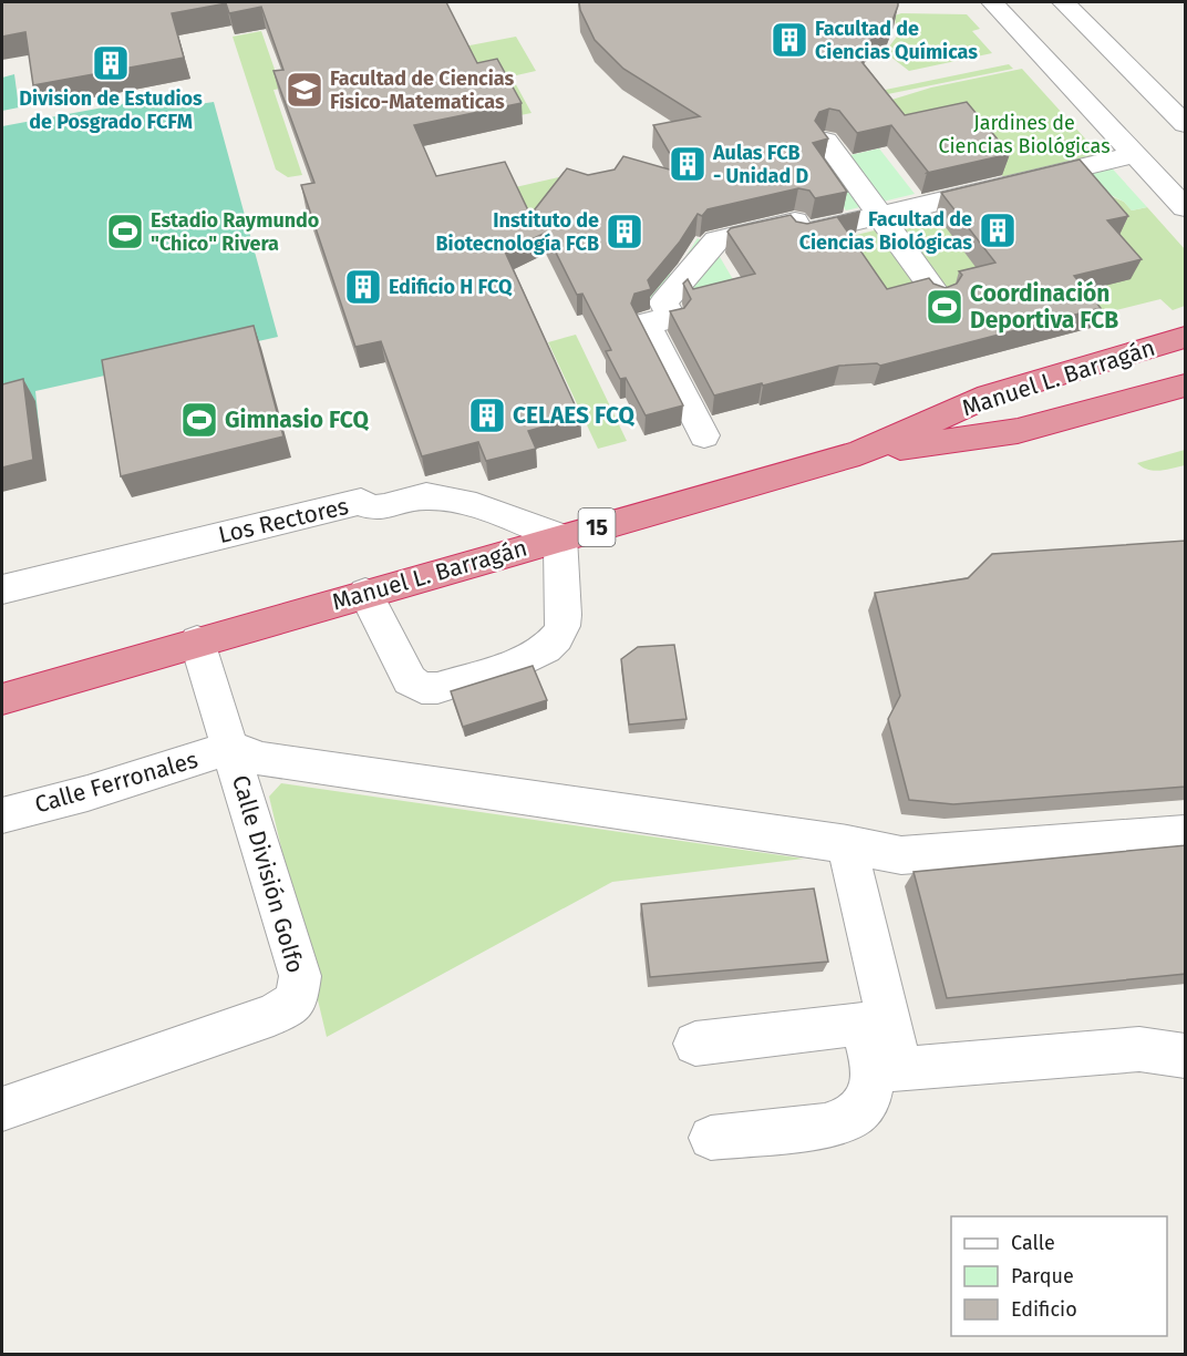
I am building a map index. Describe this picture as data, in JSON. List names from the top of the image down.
{
  "streets": {
    "highway": ["Manuel L. Barragán", "15"],
    "street": ["Los Rectores", "Calle Ferronales", "Calle División Golfo"]
  },
  "crossings": [
    ["Manuel L. Barragán", "Los Rectores"],
    ["Manuel L. Barragán", "Calle División Golfo"],
    ["Calle Ferronales", "Calle División Golfo"]
  ],
  "parks": ["Jardines de Ciencias Biológicas"],
  "places": {
    "building": [
      "Facultad de Ciencias Químicas",
      "Division de Estudios de Posgrado FCFM",
      "Aulas FCB - Unidad D",
      "Facultad de Ciencias Biológicas",
      "Instituto de Biotecnología FCB",
      "Edificio H FCQ",
      "CELAES FCQ"
    ],
    "school or university": ["Facultad de Ciencias Fisico-Matematicas"],
    "sports": ["Estadio Raymundo \"Chico\" Rivera", "Coordinación Deportiva FCB", "Gimnasio FCQ"]
  },
  "legend": ["Calle", "Parque", "Edificio"]
}
